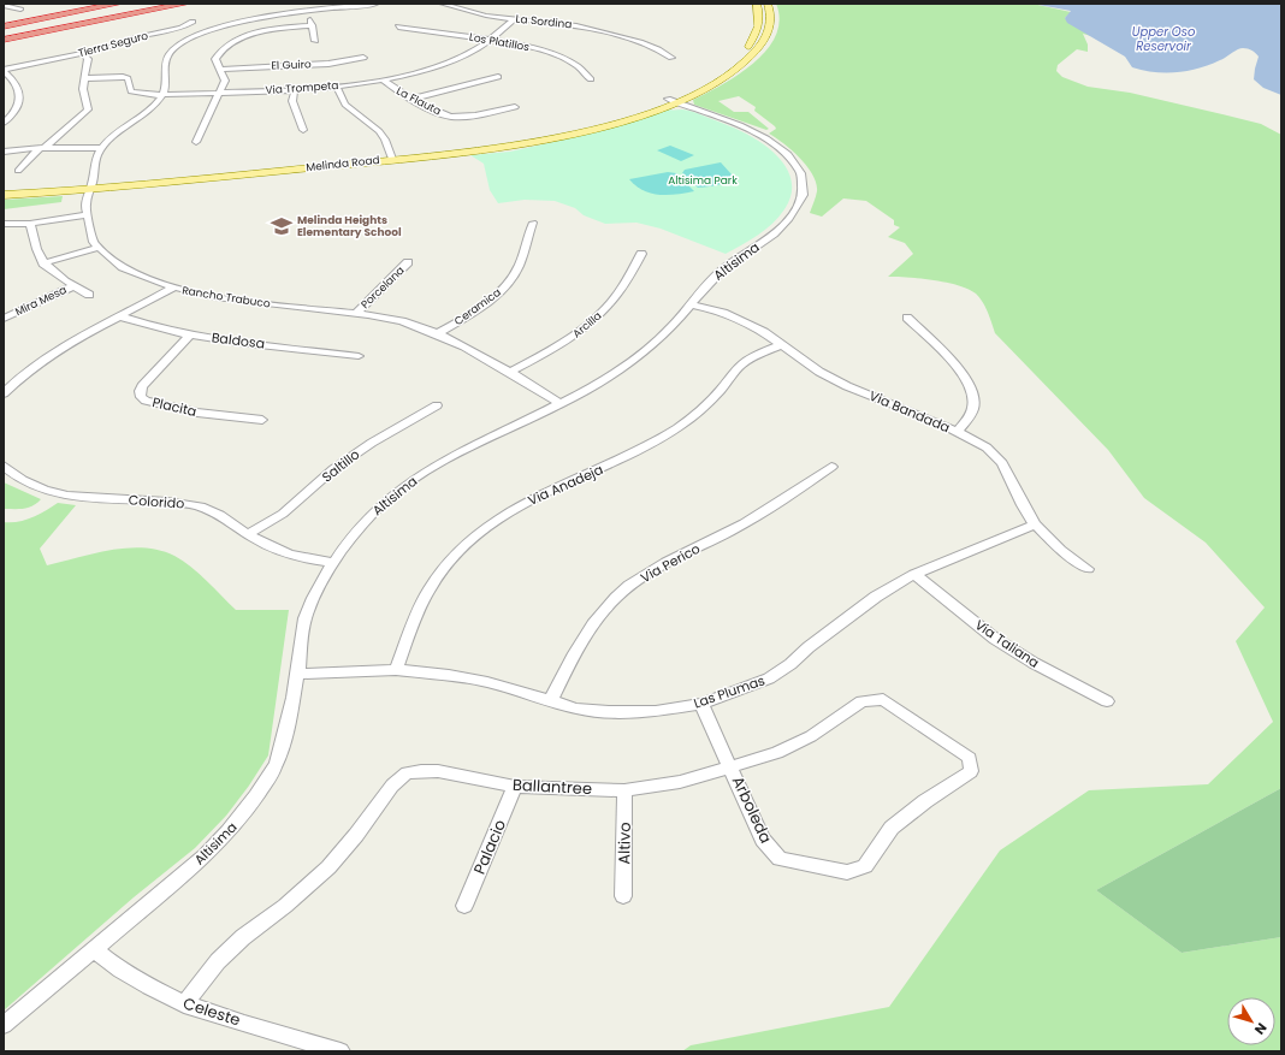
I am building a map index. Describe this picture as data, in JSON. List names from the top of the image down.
{
  "streets": {
    "main road": ["Melinda Road"],
    "street": [
      "La Sordina",
      "Los Platillos",
      "Tierra Seguro",
      "El Guiro",
      "Via Trompeta",
      "La Flauta",
      "Altisima",
      "Porcelana",
      "Rancho Trabuco",
      "Mira Mesa",
      "Ceramica",
      "Arcilla",
      "Baldosa",
      "Placita",
      "Via Bandada",
      "Saltillo",
      "Via Anadeja",
      "Colorido",
      "Via Perico",
      "Via Taliana",
      "Las Plumas",
      "Ballantree",
      "Arboleda",
      "Altivo",
      "Palacio",
      "Celeste"
    ]
  },
  "crossings": [
    ["La Sordina", "Via Trompeta"],
    ["Los Platillos", "Via Trompeta"],
    ["Via Trompeta", "La Flauta"],
    ["Melinda Road", "Altisima"],
    ["Altisima", "Rancho Trabuco"],
    ["Altisima", "Via Bandada"],
    ["Altisima", "Colorido"],
    ["Altisima", "Las Plumas"],
    ["Altisima", "Celeste"],
    ["Porcelana", "Rancho Trabuco"],
    ["Rancho Trabuco", "Ceramica"],
    ["Rancho Trabuco", "Arcilla"],
    ["Baldosa", "Placita"],
    ["Via Bandada", "Via Anadeja"],
    ["Via Bandada", "Las Plumas"],
    ["Saltillo", "Colorido"],
    ["Via Anadeja", "Las Plumas"],
    ["Via Perico", "Las Plumas"],
    ["Via Taliana", "Las Plumas"],
    ["Las Plumas", "Arboleda"],
    ["Ballantree", "Arboleda"],
    ["Ballantree", "Altivo"],
    ["Ballantree", "Palacio"],
    ["Ballantree", "Celeste"]
  ],
  "water": ["Upper Oso Reservoir"],
  "parks": ["Altisima Park"],
  "places": {
    "school or university": ["Melinda Heights Elementary School"]
  },
  "north": "bottom right"
}
